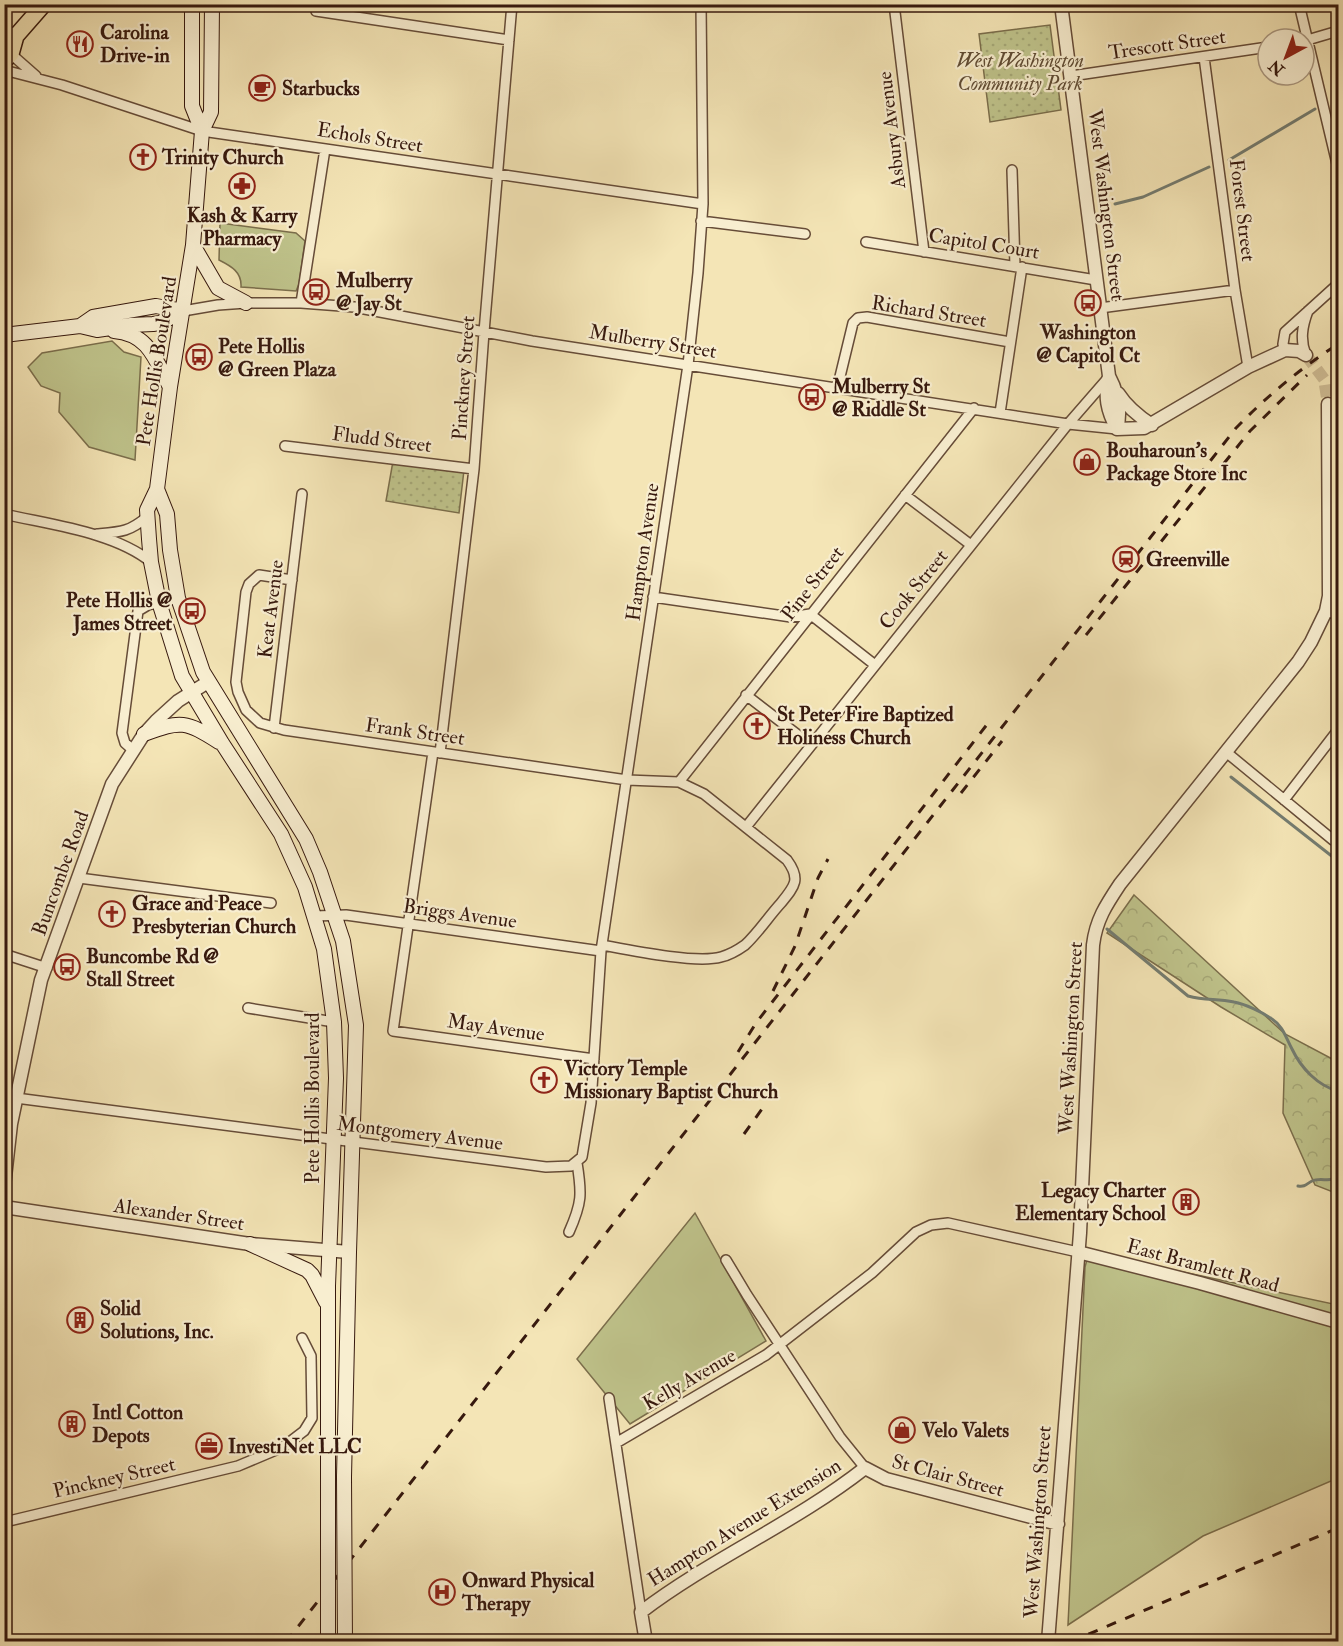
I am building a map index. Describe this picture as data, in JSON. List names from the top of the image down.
{
  "streets": {
    "main road": ["Pete Hollis Boulevard"],
    "street": [
      "Trescott Street",
      "Asbury Avenue",
      "Echols Street",
      "West Washington Street",
      "Forest Street",
      "Capitol Court",
      "Richard Street",
      "Mulberry Street",
      "Pinckney Street",
      "Fludd Street",
      "Hampton Avenue",
      "Pine Street",
      "Cook Street",
      "Keat Avenue",
      "Frank Street",
      "Buncombe Road",
      "Briggs Avenue",
      "May Avenue",
      "Montgomery Avenue",
      "Alexander Street",
      "East Bramlett Road",
      "Kelly Avenue",
      "St Clair Street",
      "Hampton Avenue Extension"
    ]
  },
  "crossings": [
    ["Trescott Street", "West Washington Street"],
    ["Trescott Street", "Forest Street"],
    ["Asbury Avenue", "Capitol Court"],
    ["Echols Street", "Pete Hollis Boulevard"],
    ["Echols Street", "Pinckney Street"],
    ["Echols Street", "Hampton Avenue"],
    ["West Washington Street", "Capitol Court"],
    ["West Washington Street", "Mulberry Street"],
    ["West Washington Street", "Cook Street"],
    ["West Washington Street", "East Bramlett Road"],
    ["West Washington Street", "St Clair Street"],
    ["Richard Street", "Mulberry Street"],
    ["Mulberry Street", "Pete Hollis Boulevard"],
    ["Mulberry Street", "Pinckney Street"],
    ["Mulberry Street", "Hampton Avenue"],
    ["Mulberry Street", "Pine Street"],
    ["Mulberry Street", "Cook Street"],
    ["Pete Hollis Boulevard", "Buncombe Road"],
    ["Pete Hollis Boulevard", "Briggs Avenue"],
    ["Pete Hollis Boulevard", "Montgomery Avenue"],
    ["Pete Hollis Boulevard", "Alexander Street"],
    ["Pinckney Street", "Fludd Street"],
    ["Pinckney Street", "Frank Street"],
    ["Pinckney Street", "Briggs Avenue"],
    ["Pinckney Street", "May Avenue"],
    ["Hampton Avenue", "Frank Street"],
    ["Hampton Avenue", "Briggs Avenue"],
    ["Hampton Avenue", "May Avenue"],
    ["Hampton Avenue", "Montgomery Avenue"],
    ["Pine Street", "Frank Street"],
    ["Cook Street", "Frank Street"],
    ["Cook Street", "Briggs Avenue"],
    ["Keat Avenue", "Frank Street"],
    ["Frank Street", "Briggs Avenue"],
    ["Buncombe Road", "Montgomery Avenue"],
    ["East Bramlett Road", "Kelly Avenue"],
    ["East Bramlett Road", "Hampton Avenue Extension"],
    ["Kelly Avenue", "Hampton Avenue Extension"],
    ["St Clair Street", "Hampton Avenue Extension"]
  ],
  "parks": ["West Washington Community Park"],
  "places": {
    "restaurant": ["Carolina Drive-in"],
    "cafe": ["Starbucks"],
    "church": [
      "Trinity Church",
      "St Peter Fire Baptized Holiness Church",
      "Grace and Peace Presbyterian Church",
      "Victory Temple Missionary Baptist Church"
    ],
    "pharmacy": ["Kash & Karry Pharmacy"],
    "bus stop": [
      "Mulberry @ Jay St",
      "Washington @ Capitol Ct",
      "Pete Hollis @ Green Plaza",
      "Mulberry St @ Riddle St",
      "Pete Hollis @ James Street",
      "Buncombe Rd @ Stall Street"
    ],
    "shop": ["Bouharoun's Package Store Inc", "Velo Valets"],
    "station": ["Greenville"],
    "building": ["Legacy Charter Elementary School", "Solid Solutions, Inc.", "Intl Cotton Depots"],
    "office": ["InvestiNet LLC"],
    "hospital": ["Onward Physical Therapy"]
  },
  "north": "bottom left"
}
